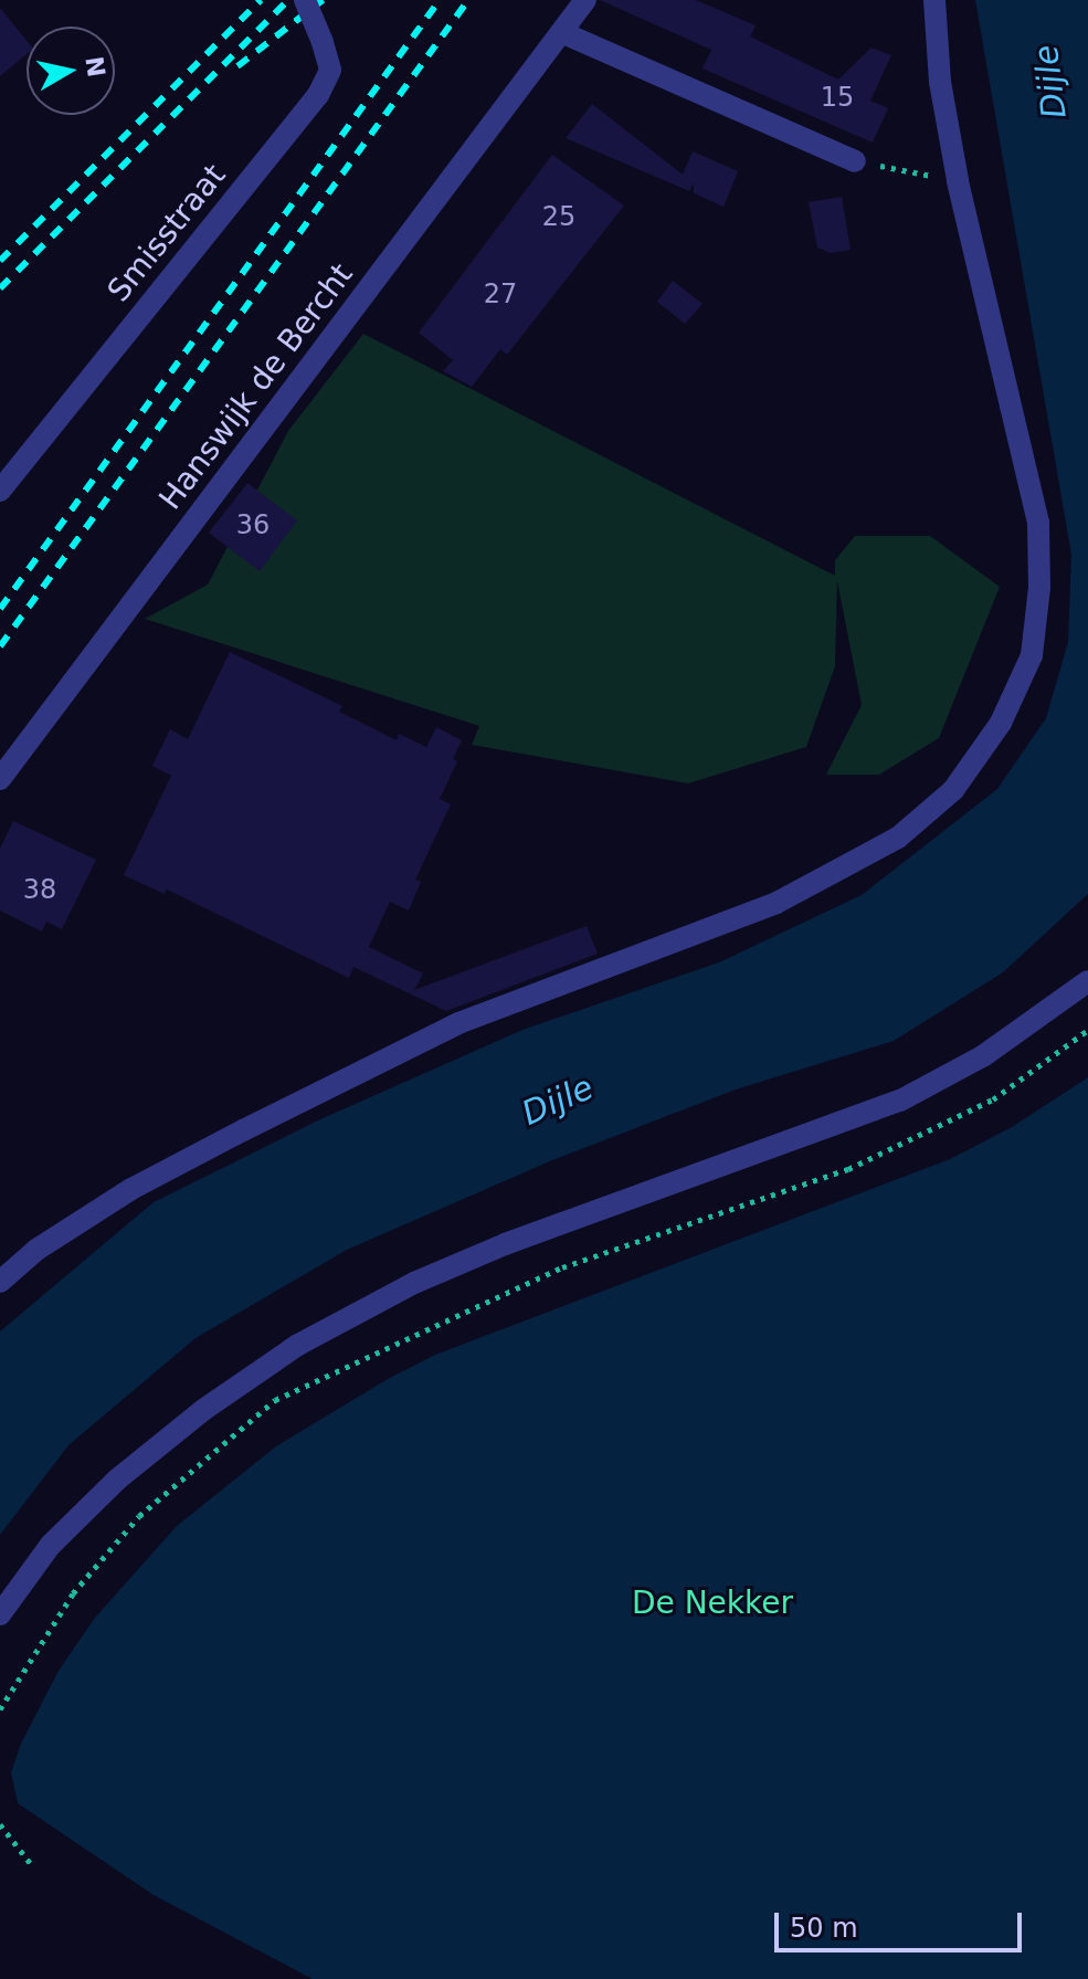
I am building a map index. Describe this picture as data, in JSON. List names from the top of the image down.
{
  "streets": {
    "street": ["Smisstraat", "Hanswijk de Bercht"]
  },
  "water": ["Dijle"],
  "parks": ["De Nekker"],
  "house_numbers": [
    "15",
    "25",
    "27",
    "36",
    "38"
  ],
  "scale_bar": "50 m",
  "north": "right"
}
